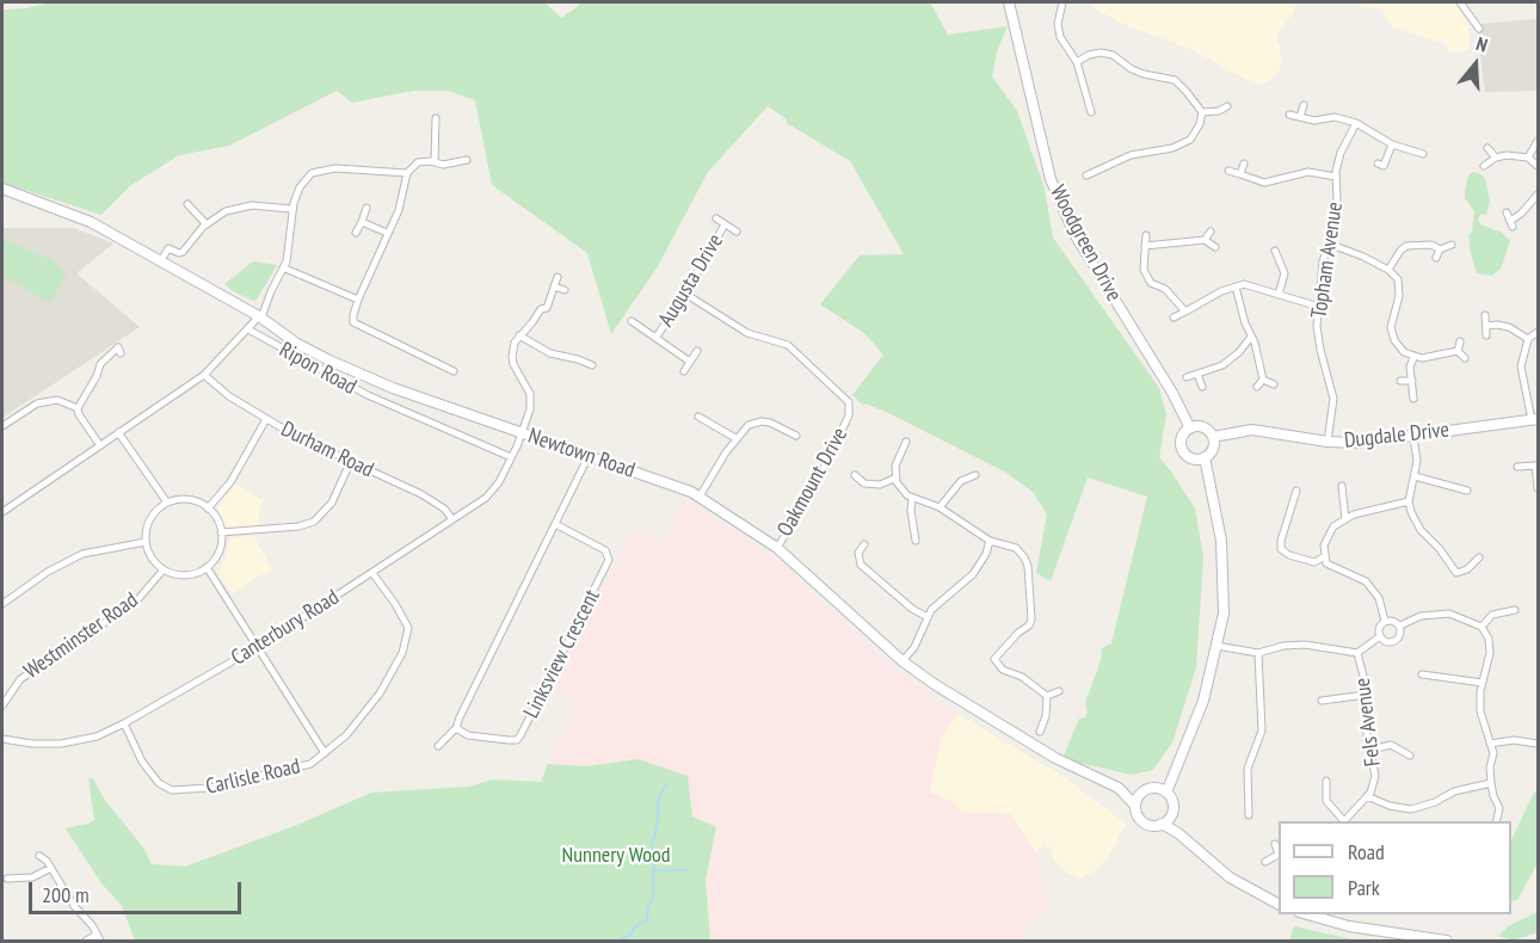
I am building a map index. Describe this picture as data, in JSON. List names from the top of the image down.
{
  "streets": {
    "main road": ["Woodgreen Drive", "Dugdale Drive", "Newtown Road"],
    "street": [
      "Topham Avenue",
      "Augusta Drive",
      "Ripon Road",
      "Durham Road",
      "Oakmount Drive",
      "Canterbury Road",
      "Westminster Road",
      "Linksview Crescent",
      "Fels Avenue",
      "Carlisle Road"
    ]
  },
  "crossings": [
    ["Woodgreen Drive", "Dugdale Drive"],
    ["Topham Avenue", "Dugdale Drive"],
    ["Augusta Drive", "Oakmount Drive"],
    ["Ripon Road", "Canterbury Road"],
    ["Durham Road", "Canterbury Road"],
    ["Newtown Road", "Oakmount Drive"],
    ["Newtown Road", "Canterbury Road"],
    ["Canterbury Road", "Carlisle Road"]
  ],
  "parks": ["Nunnery Wood"],
  "legend": ["Road", "Park"],
  "scale_bar": "200 m",
  "north": "top"
}
